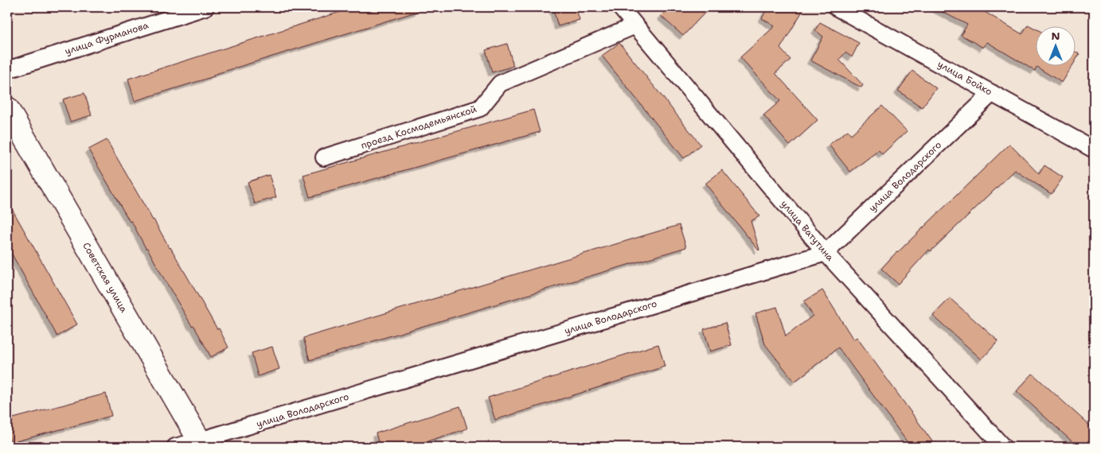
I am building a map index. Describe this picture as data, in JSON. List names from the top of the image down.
{
  "streets": {
    "street": [
      "улица Фурманова",
      "улица Бойко",
      "проезд Космодемьянской",
      "улица Володарского",
      "улица Ватутина",
      "Советская улица"
    ]
  },
  "crossings": [
    ["улица Бойко", "улица Володарского"],
    ["проезд Космодемьянской", "улица Ватутина"],
    ["улица Володарского", "улица Ватутина"],
    ["улица Володарского", "Советская улица"]
  ],
  "north": "top"
}
